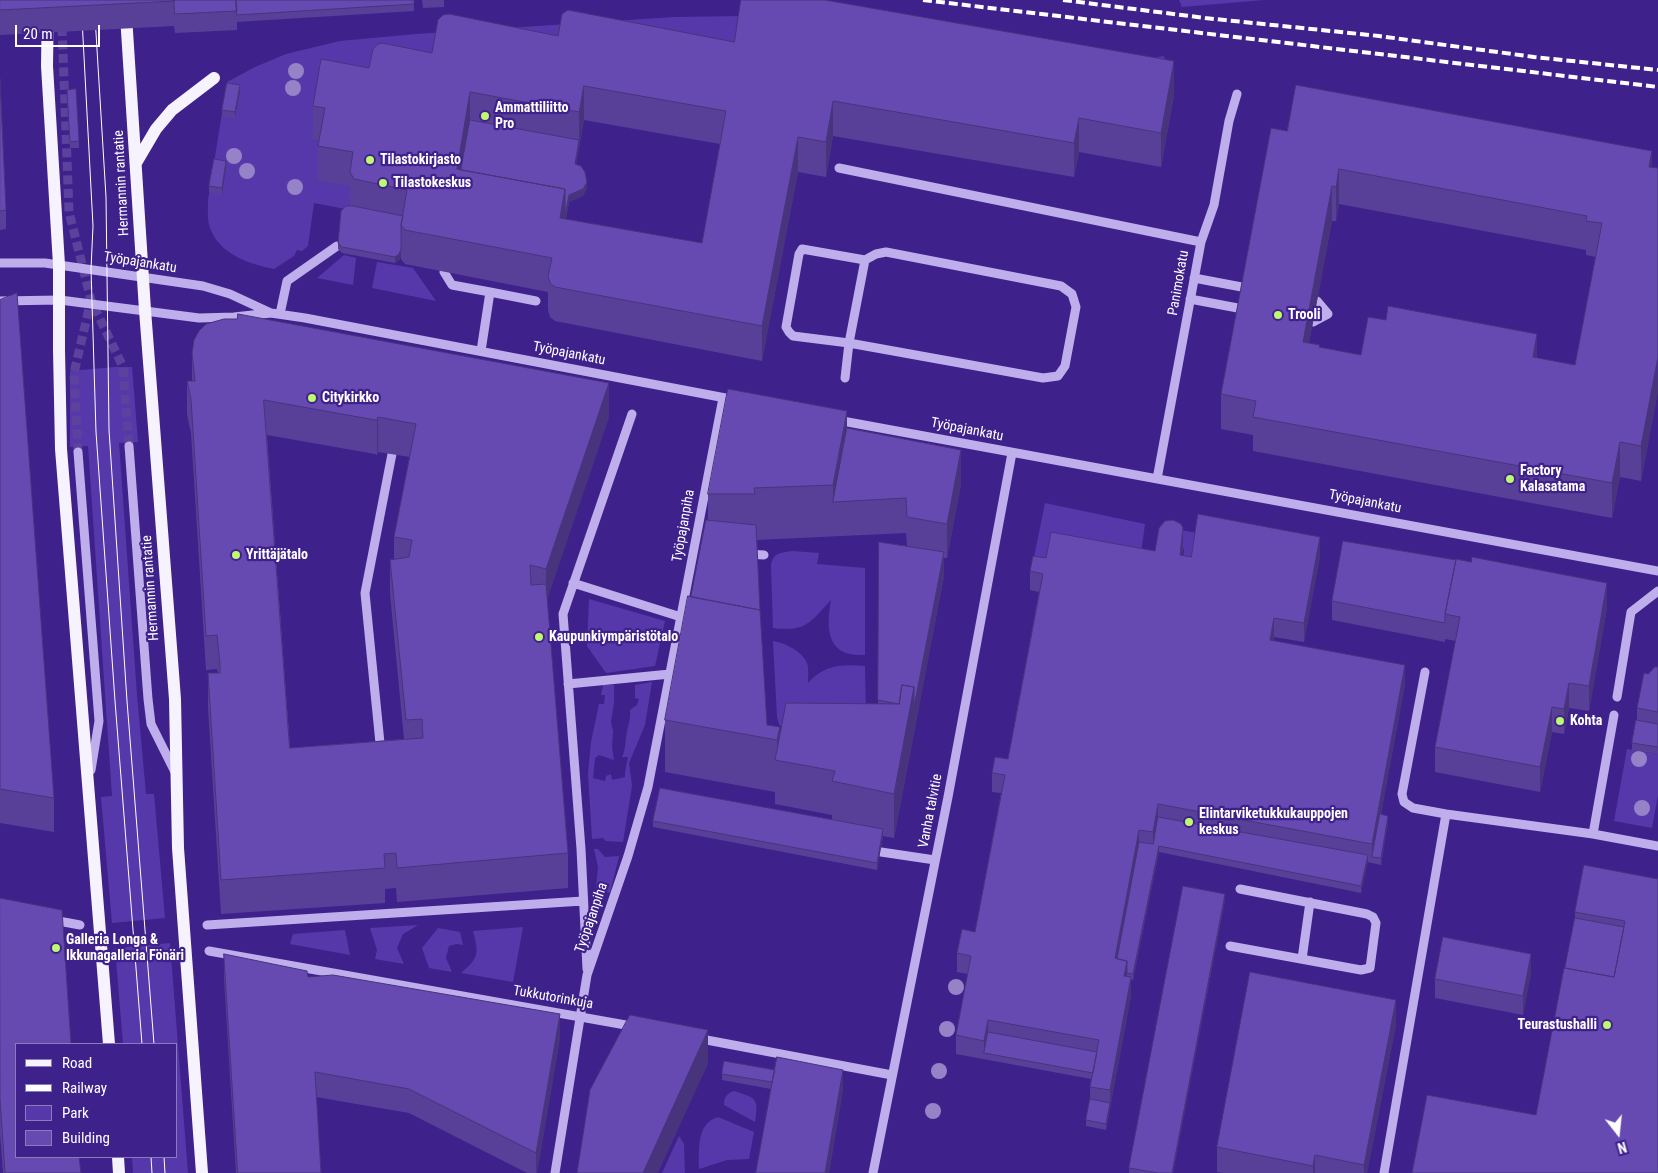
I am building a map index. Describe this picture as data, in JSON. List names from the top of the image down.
{
  "streets": {
    "main road": ["Hermannin rantatie"],
    "street": [
      "Työpajankatu",
      "Panimokatu",
      "Työpajanpiha",
      "Vanha talvitie",
      "Tukkutorinkuja"
    ]
  },
  "crossings": [
    ["Hermannin rantatie", "Työpajankatu"],
    ["Työpajankatu", "Panimokatu"],
    ["Työpajankatu", "Työpajanpiha"],
    ["Työpajankatu", "Vanha talvitie"]
  ],
  "places": [
    "Ammattiliitto Pro",
    "Tilastokirjasto",
    "Tilastokeskus",
    "Trooli",
    "Citykirkko",
    "Factory Kalasatama",
    "Yrittäjätalo",
    "Kaupunkiympäristötalo",
    "Kohta",
    "Elintarviketukkukauppojen keskus",
    "Galleria Longa & Ikkunagalleria Fönäri",
    "Teurastushalli"
  ],
  "legend": [
    "Road",
    "Railway",
    "Park",
    "Building"
  ],
  "scale_bar": "20 m",
  "north": "bottom"
}
